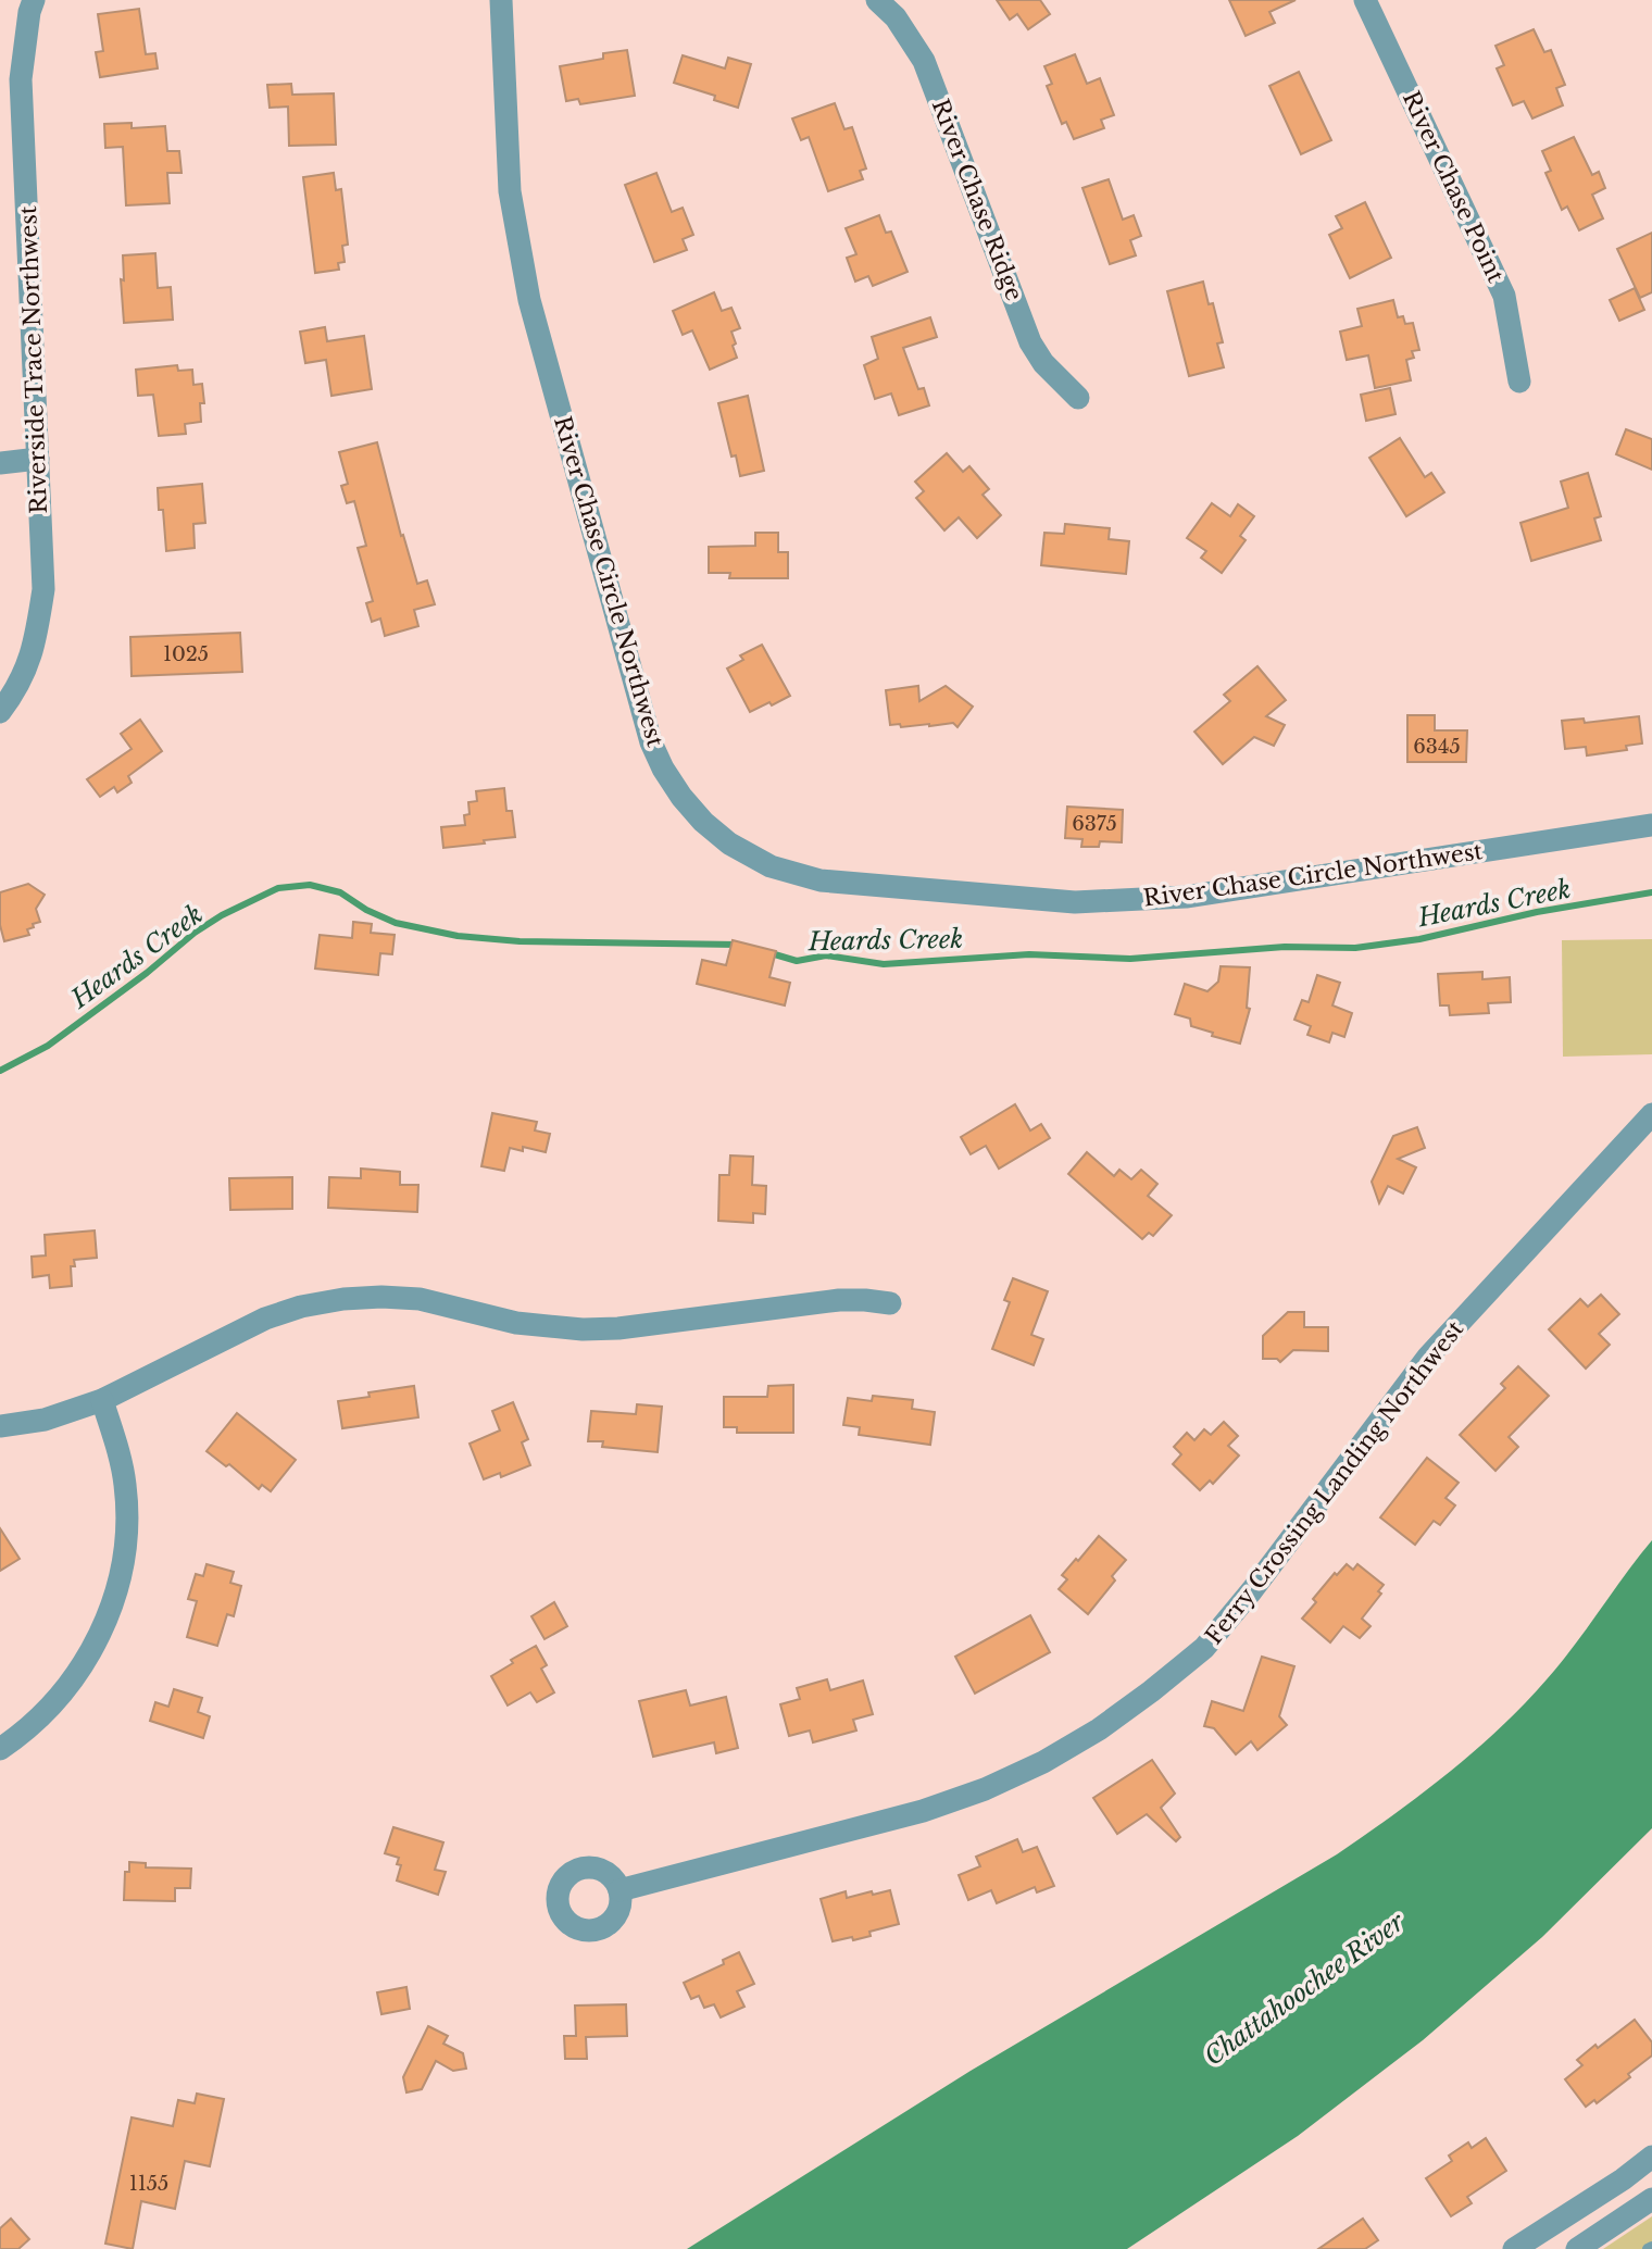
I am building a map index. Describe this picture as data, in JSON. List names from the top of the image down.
{
  "streets": {
    "street": [
      "River Chase Point",
      "River Chase Ridge",
      "Riverside Trace Northwest",
      "River Chase Circle Northwest",
      "Ferry Crossing Landing Northwest"
    ]
  },
  "water": ["Heards Creek", "Chattahoochee River"],
  "house_numbers": [
    "1025",
    "6345",
    "6375",
    "1155"
  ]
}
